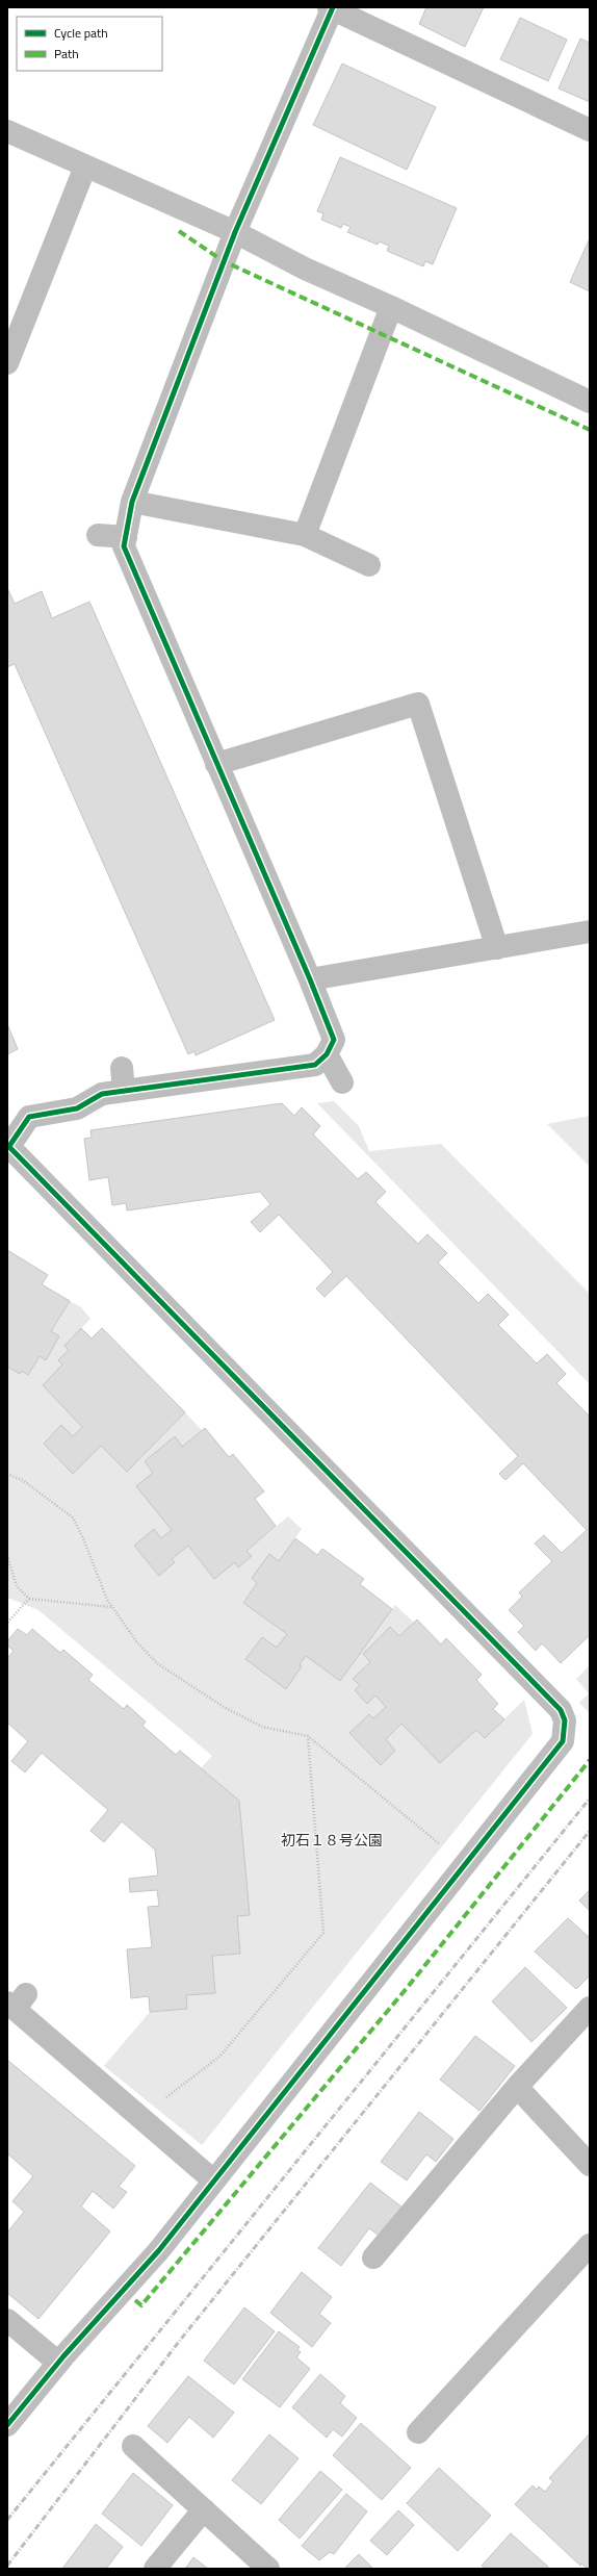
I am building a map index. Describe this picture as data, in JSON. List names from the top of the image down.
{
  "parks": ["初石１８号公園"],
  "legend": ["Cycle path", "Path"]
}
